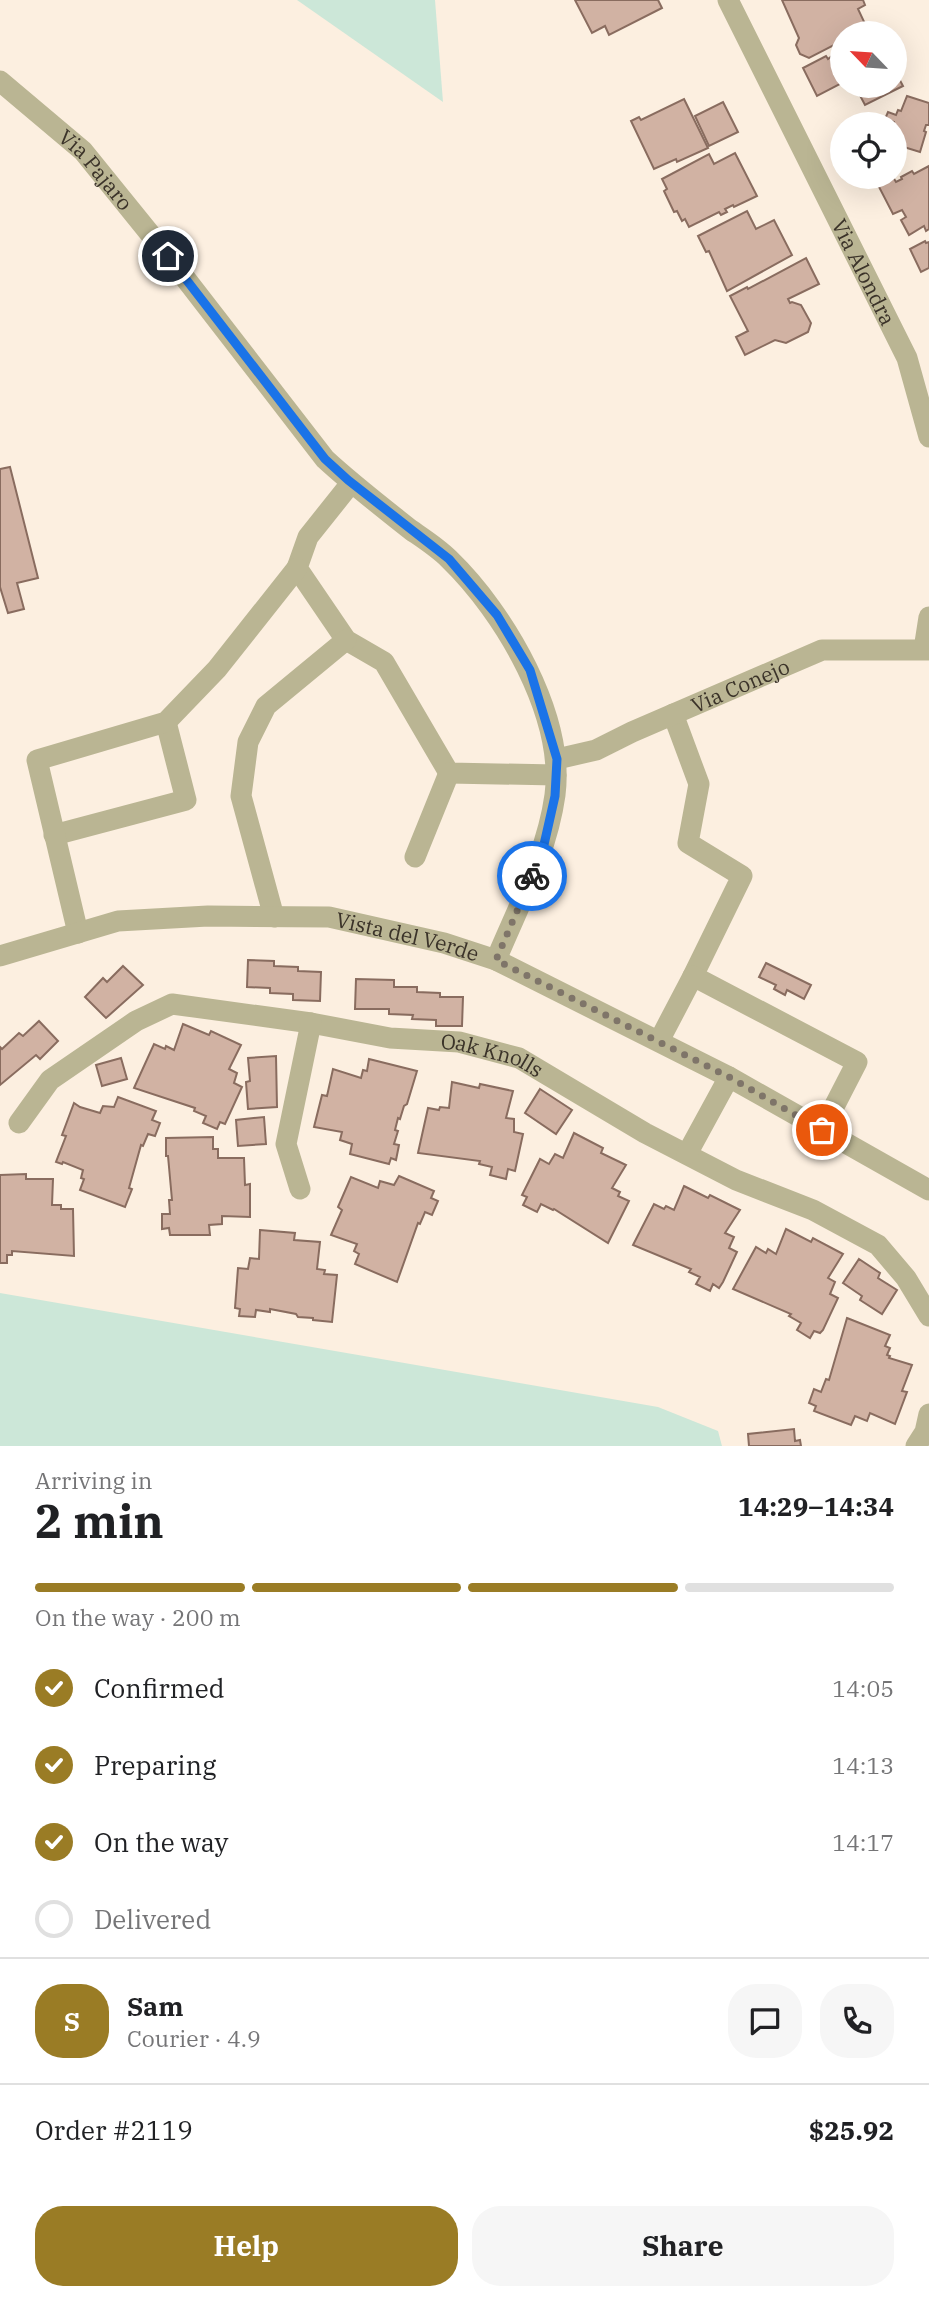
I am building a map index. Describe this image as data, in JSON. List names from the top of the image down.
{
  "streets": {
    "street": [
      "Via Pajaro",
      "Via Alondra",
      "Via Conejo",
      "Vista del Verde",
      "Oak Knolls"
    ]
  },
  "crossings": [
    ["Via Pajaro", "Via Conejo"],
    ["Via Pajaro", "Vista del Verde"]
  ],
  "north": "top left",
  "page": {
    "heading": ["2 min", "Arriving in", "14:29–14:34"],
    "panel": [
      "Sam",
      "Courier · 4.9",
      "Order #2119",
      "$25.92"
    ],
    "bar": "On the way · 200 m",
    "list": [
      ["Confirmed", "14:05"],
      ["Preparing", "14:13"],
      ["On the way", "14:17"],
      "Delivered"
    ],
    "round": "S",
    "buttons": ["Help", "Share"]
  }
}
